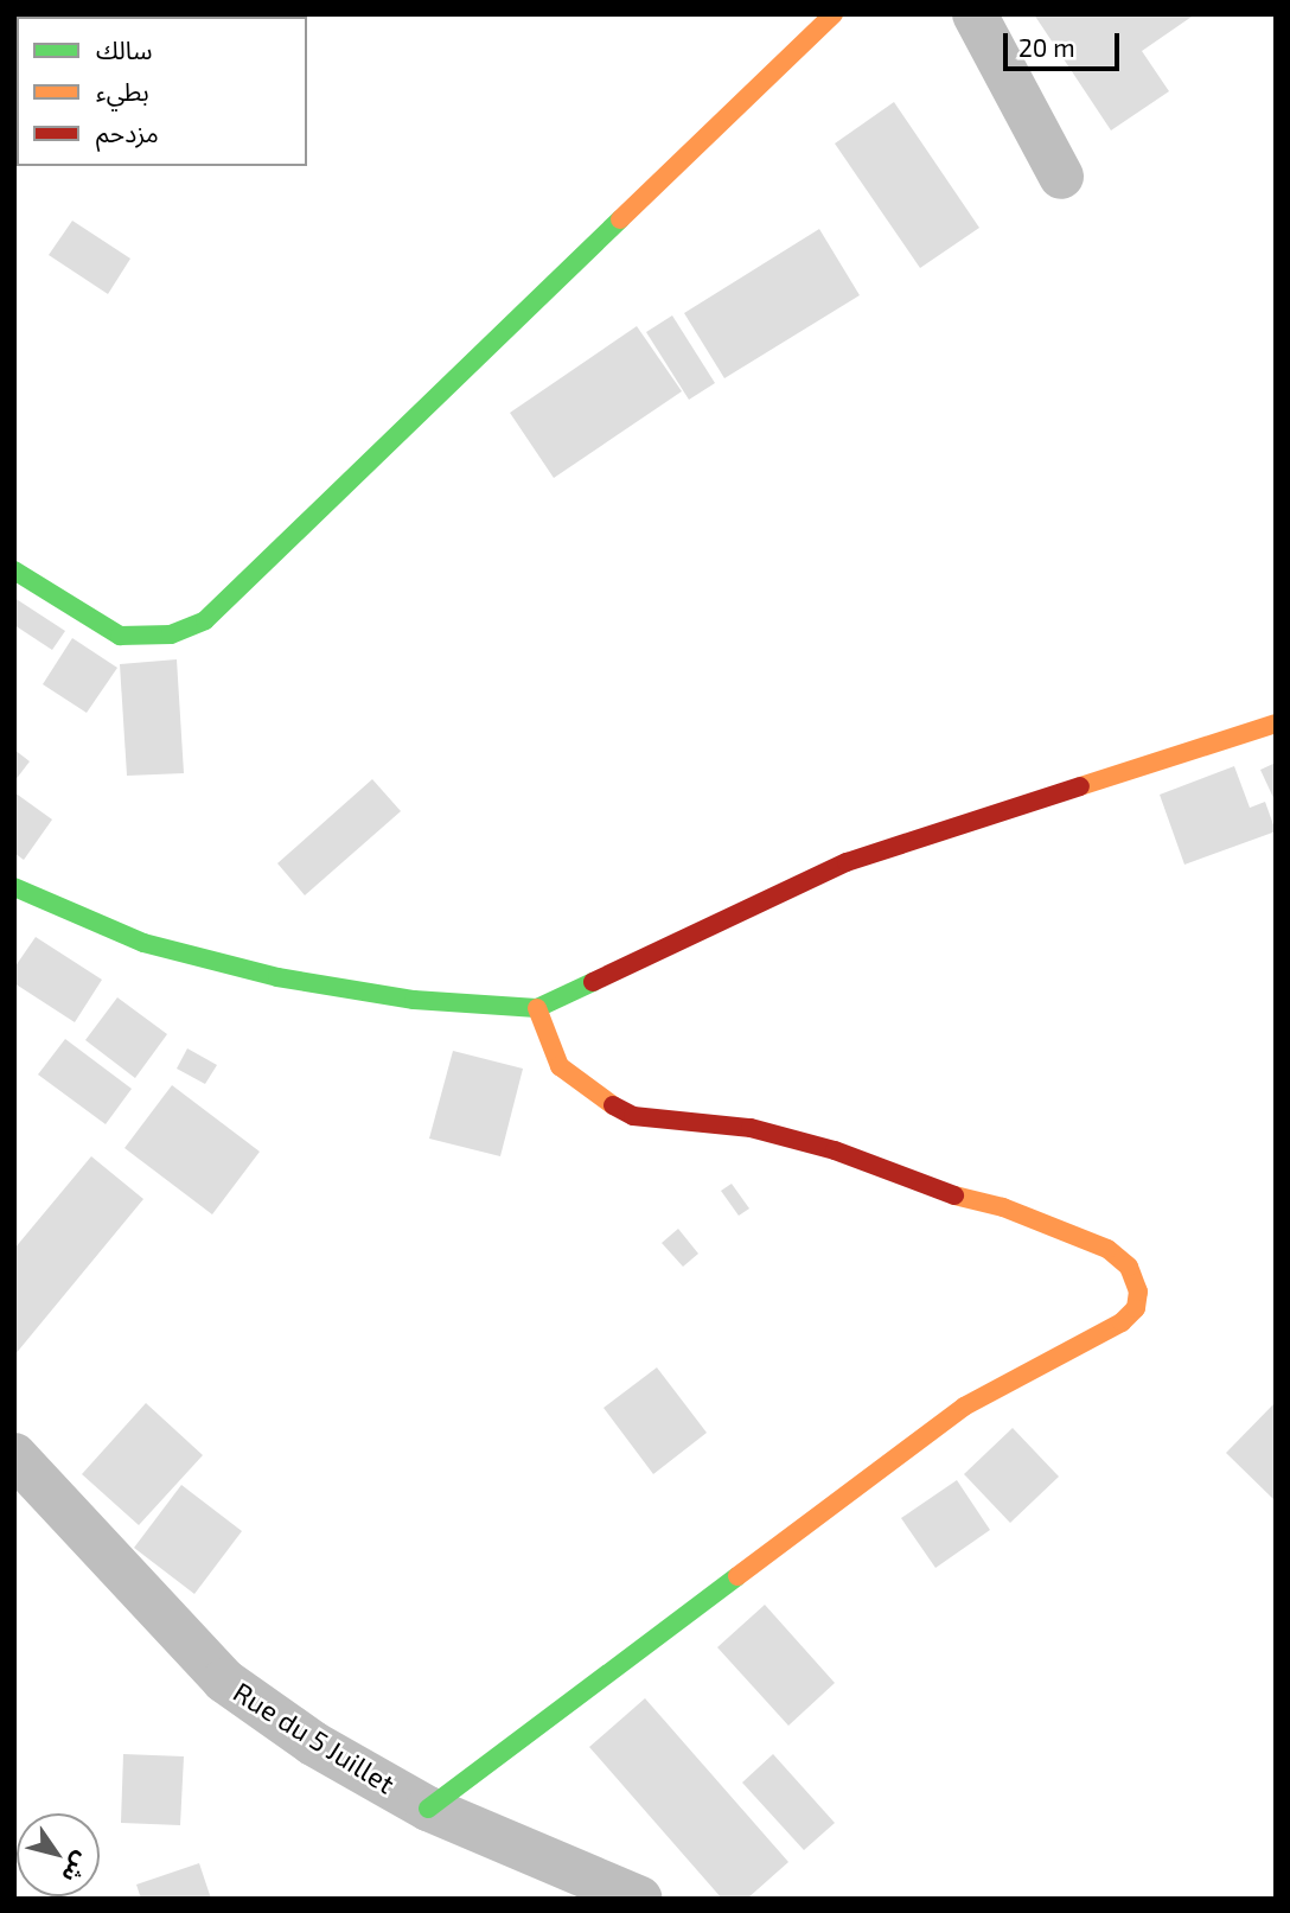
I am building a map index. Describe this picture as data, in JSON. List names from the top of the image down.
{
  "streets": {
    "street": ["Rue du 5 Juillet"]
  },
  "legend": ["سالك", "بطيء", "مزدحم"],
  "scale_bar": "20 m",
  "north": "bottom right"
}
